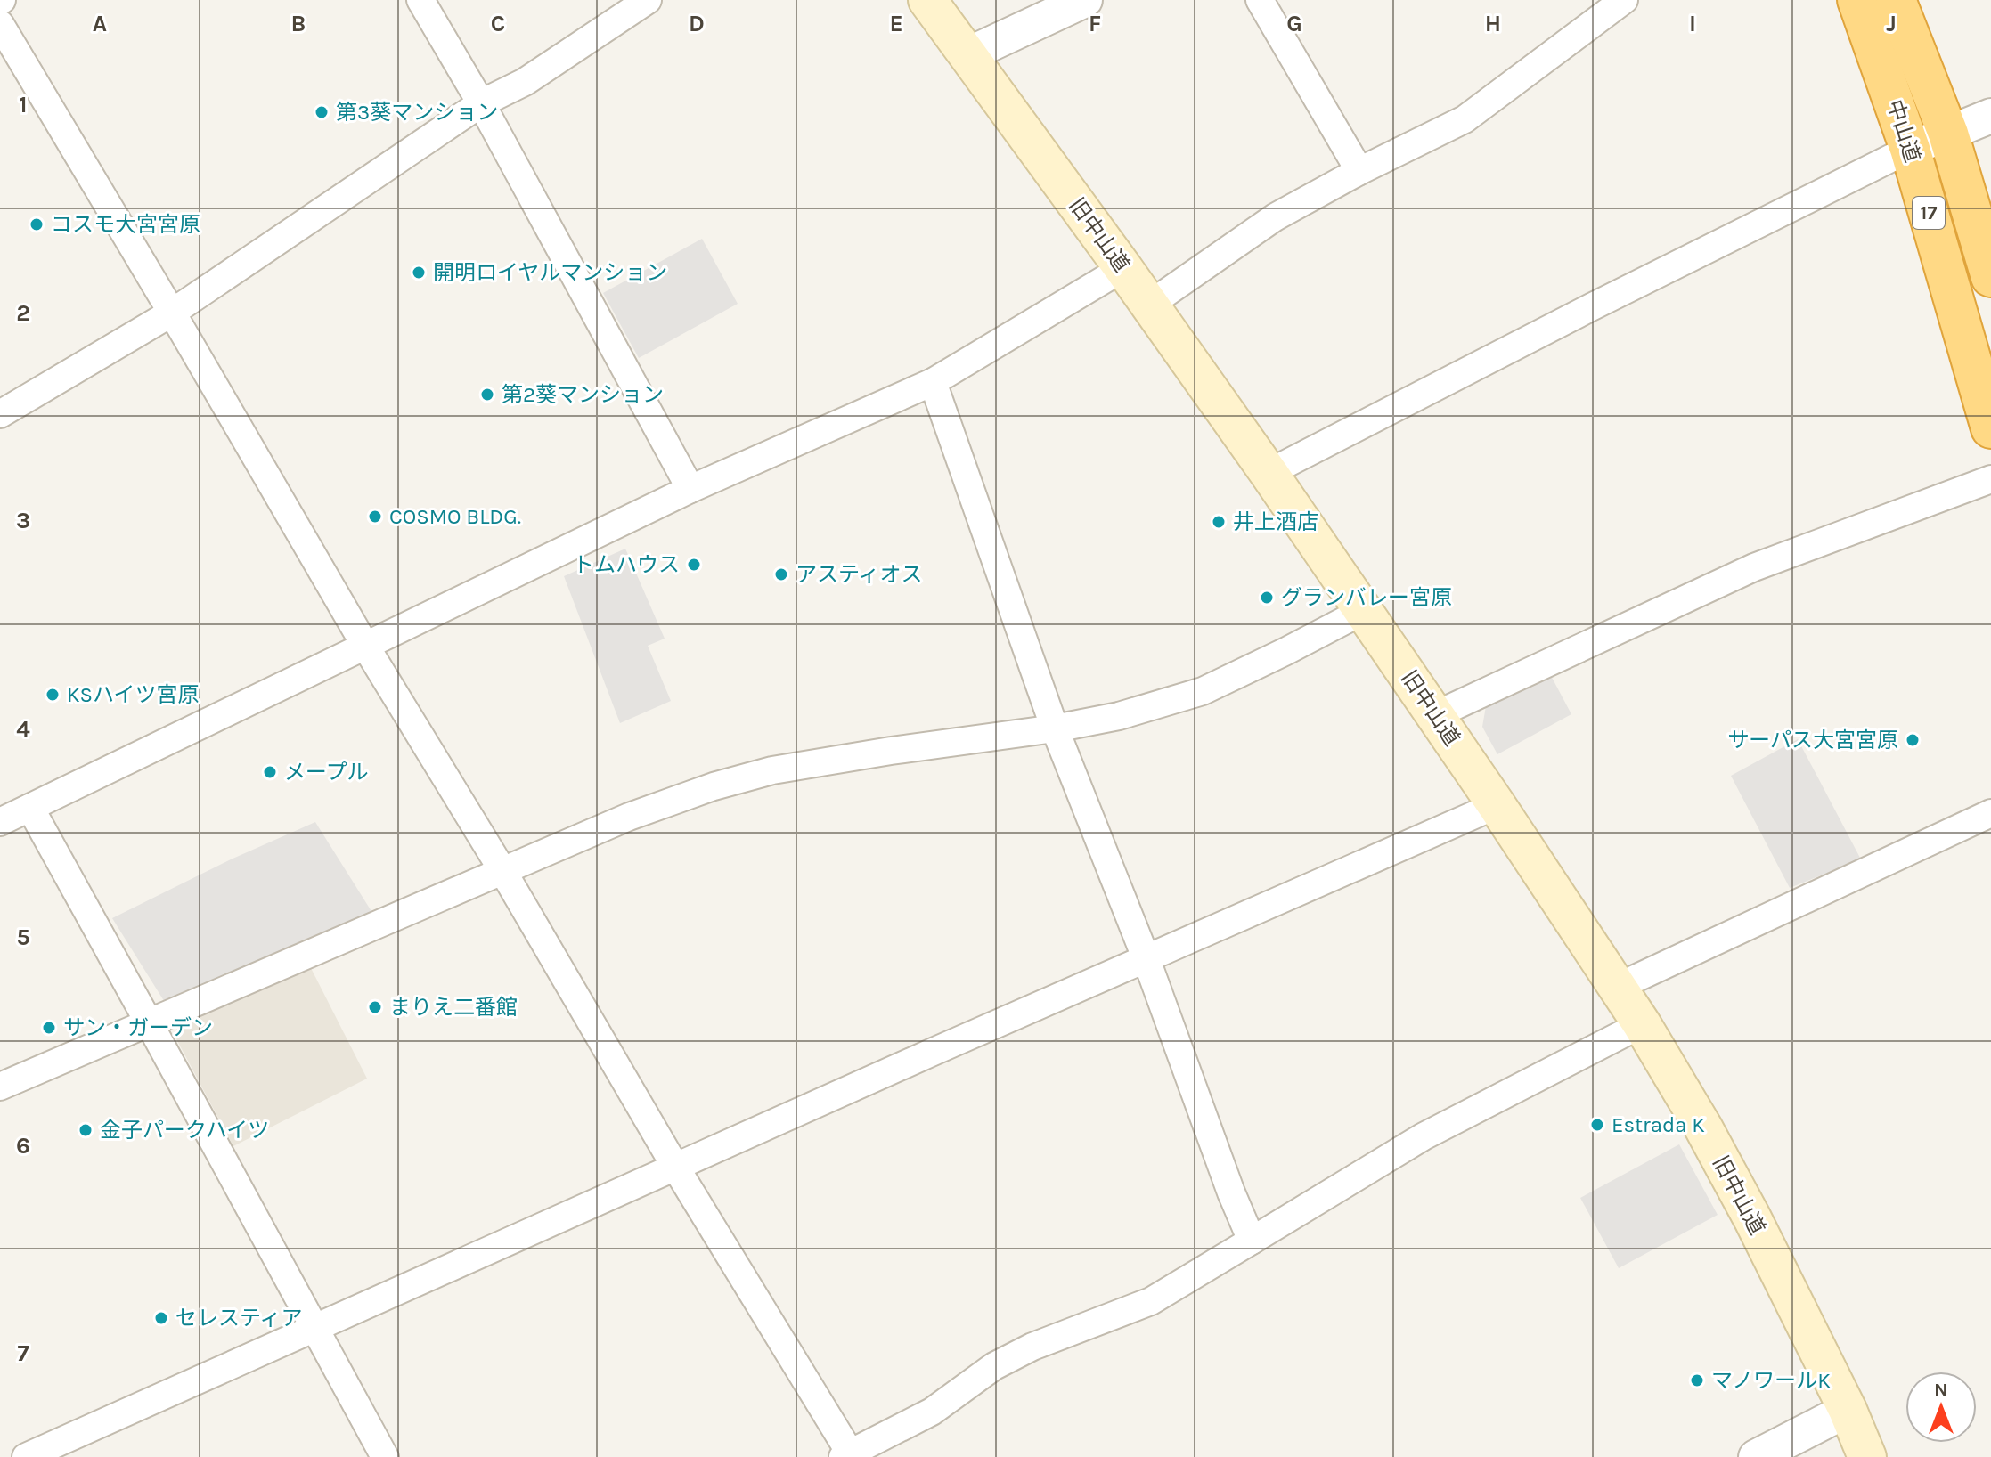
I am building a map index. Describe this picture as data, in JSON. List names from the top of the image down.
{
  "streets": {
    "highway": ["中山道", "17"],
    "main road": ["旧中山道"]
  },
  "places": [
    "第3葵マンション",
    "コスモ大宮宮原",
    "開明ロイヤルマンション",
    "第2葵マンション",
    "COSMO BLDG.",
    "井上酒店",
    "トムハウス",
    "アスティオス",
    "グランバレー宮原",
    "KSハイツ宮原",
    "サーパス大宮宮原",
    "メープル",
    "まりえ二番館",
    "サン・ガーデン",
    "Estrada K",
    "金子パークハイツ",
    "セレスティア",
    "マノワールK"
  ],
  "north": "top",
  "grid": {
    "columns": [
      "A",
      "B",
      "C",
      "D",
      "E",
      "F",
      "G",
      "H",
      "I",
      "J"
    ],
    "rows": [
      "1",
      "2",
      "3",
      "4",
      "5",
      "6",
      "7"
    ]
  }
}
